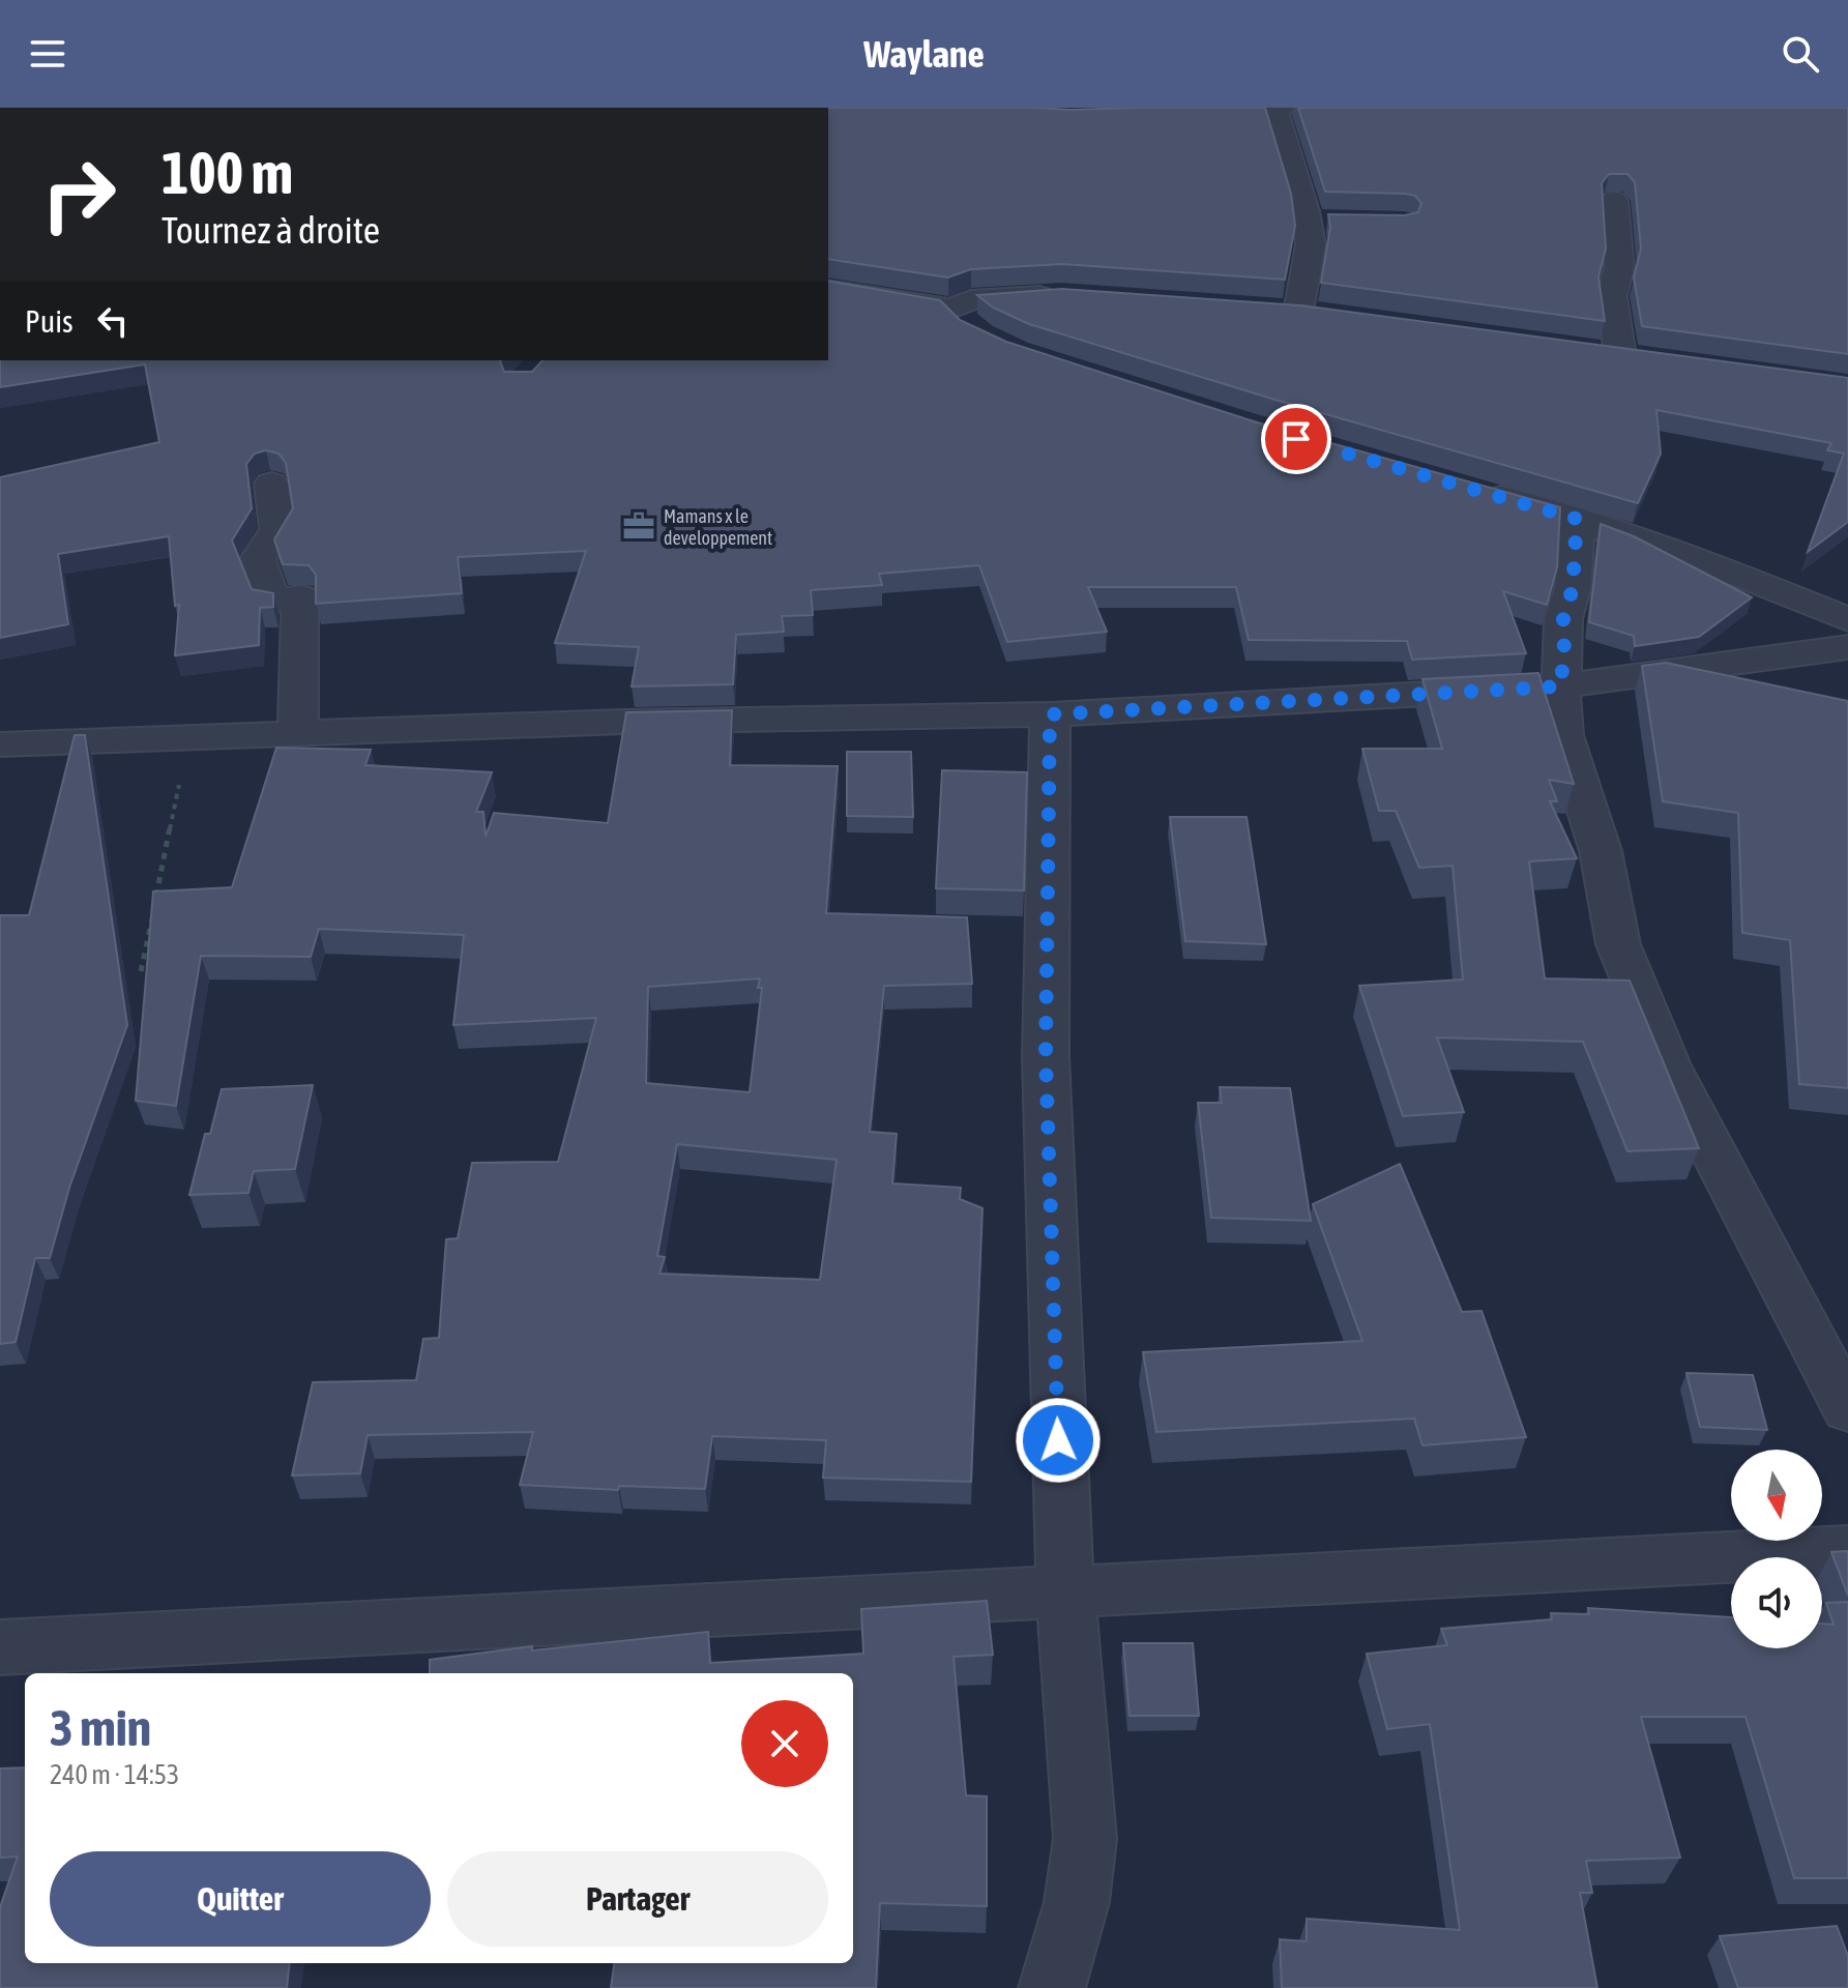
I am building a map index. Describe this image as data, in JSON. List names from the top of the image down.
{
  "places": {
    "office": ["Mamans x le developpement"]
  },
  "north": "bottom",
  "page": {
    "header": "Waylane",
    "turn": ["100 m", "Tournez à droite"],
    "then": "Puis",
    "heading": ["3 min", "240 m · 14:53"],
    "buttons": ["Quitter", "Partager"]
  }
}
